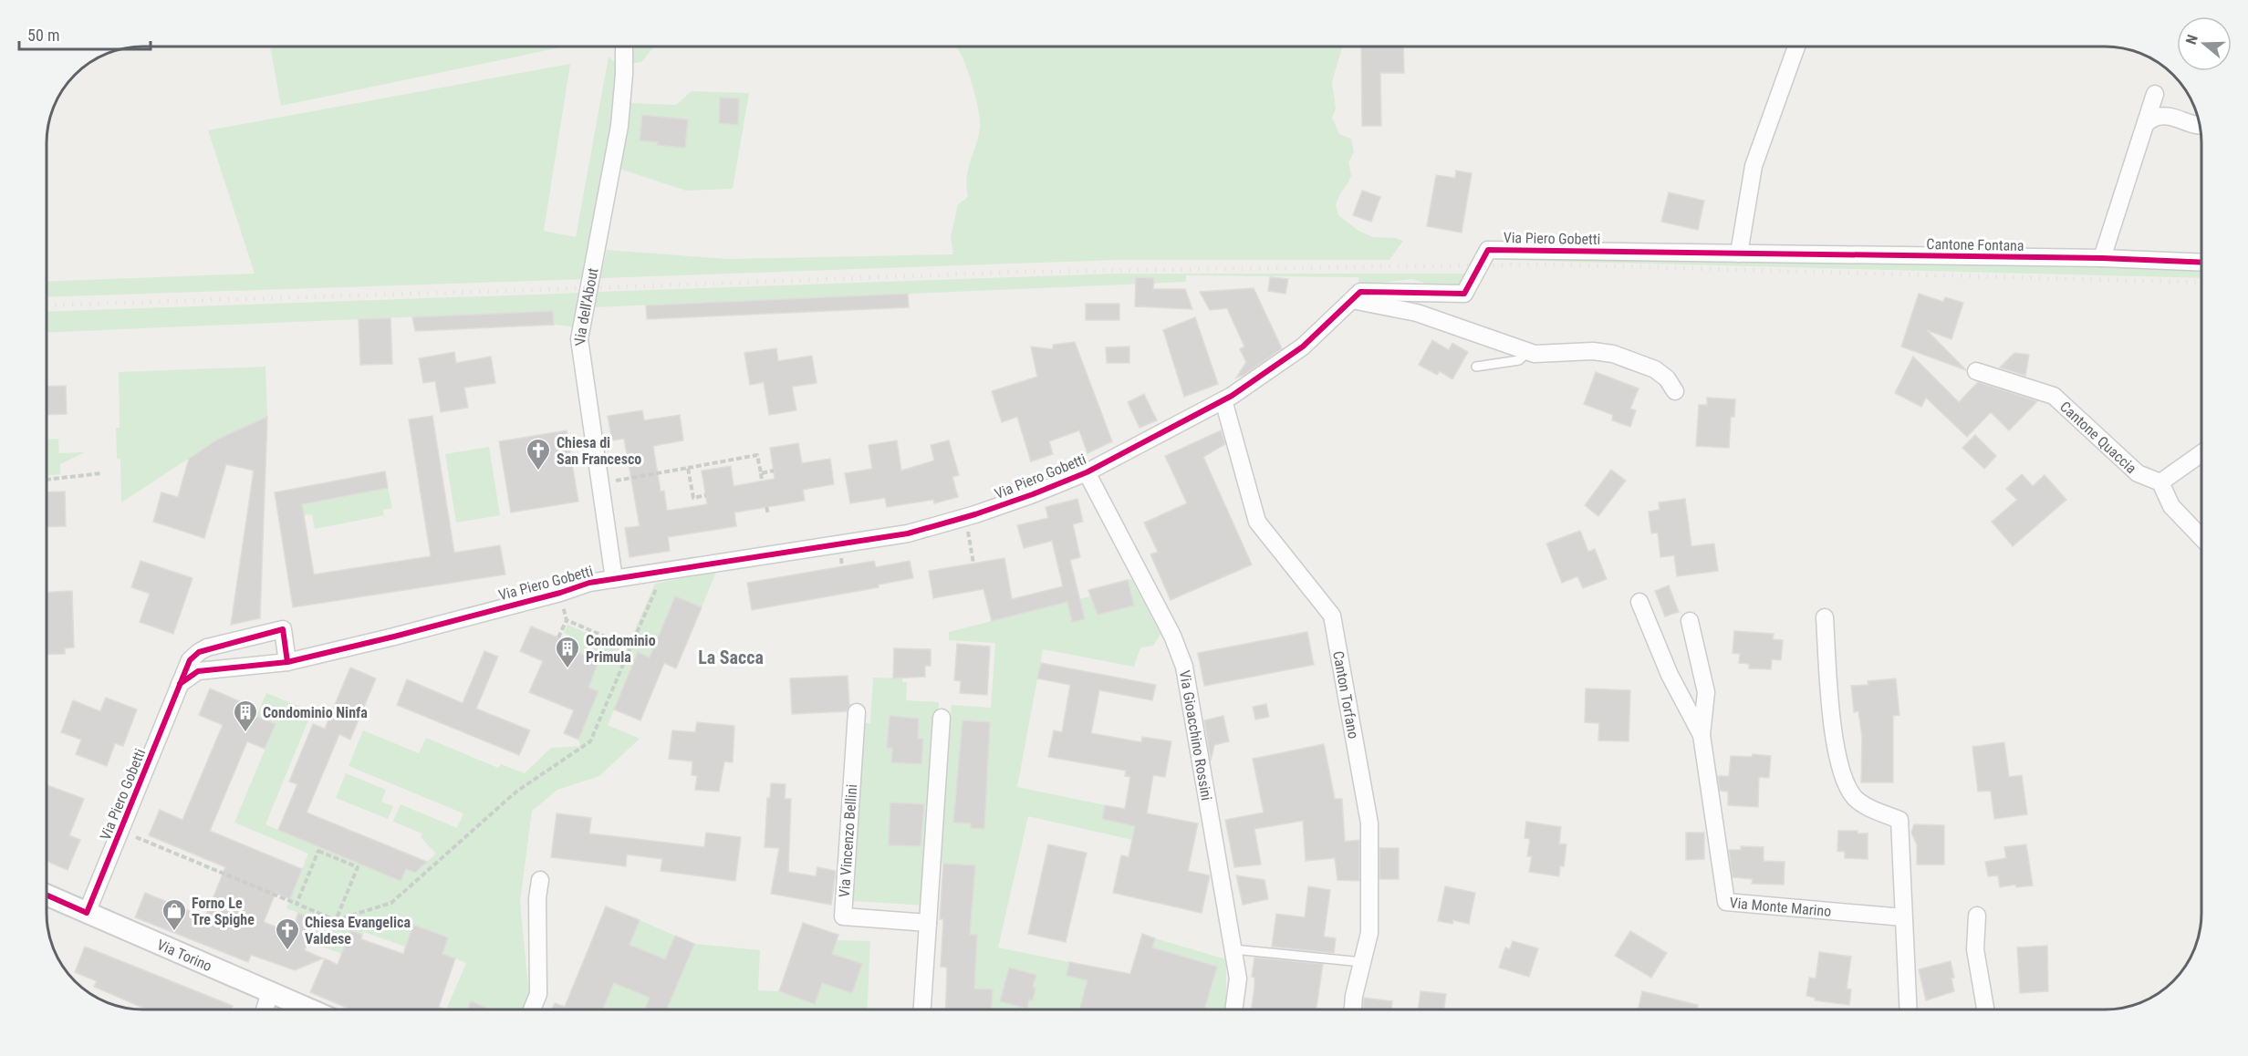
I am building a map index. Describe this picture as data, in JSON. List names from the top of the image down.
{
  "streets": {
    "street": [
      "Via Piero Gobetti",
      "Cantone Fontana",
      "Via dell'About",
      "Cantone Quaccia",
      "Canton Torfano",
      "Via Gioacchino Rossini",
      "Via Vincenzo Bellini",
      "Via Monte Marino",
      "Via Torino"
    ]
  },
  "crossings": [
    ["Via Piero Gobetti", "Cantone Fontana"],
    ["Via Piero Gobetti", "Via dell'About"],
    ["Via Piero Gobetti", "Canton Torfano"],
    ["Via Piero Gobetti", "Via Gioacchino Rossini"],
    ["Via Piero Gobetti", "Via Torino"]
  ],
  "districts": ["La Sacca"],
  "places": {
    "church": ["Chiesa di San Francesco", "Chiesa Evangelica Valdese"],
    "building": ["Condominio Primula", "Condominio Ninfa"],
    "shop": ["Forno Le Tre Spighe"]
  },
  "scale_bar": "50 m",
  "north": "left"
}
